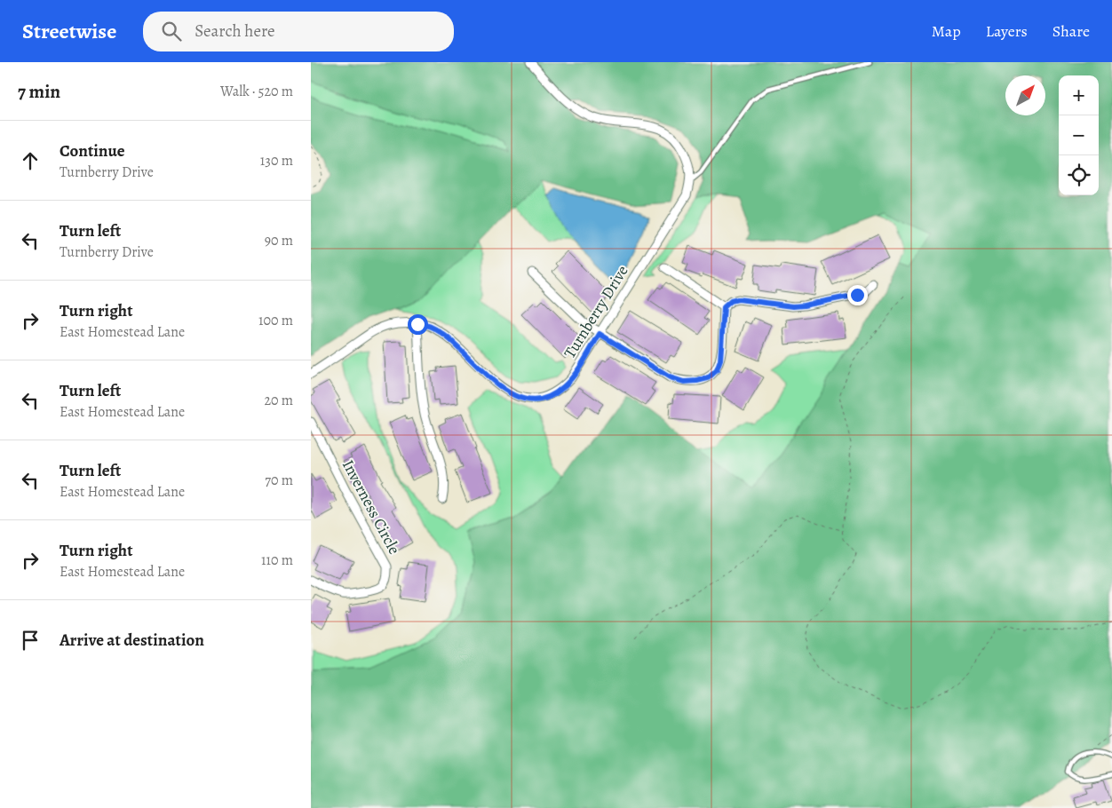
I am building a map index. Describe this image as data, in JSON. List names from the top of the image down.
{
  "streets": {
    "street": ["Turnberry Drive", "Inverness Circle"]
  },
  "north": "top right",
  "page": {
    "header": "Streetwise",
    "search": "Search here",
    "nav": ["Map", "Layers", "Share"],
    "heading": ["7 min", "Walk · 520 m"],
    "map_buttons": ["+", "−"],
    "list": [
      ["Continue", "Turnberry Drive", "130 m"],
      ["Turn left", "Turnberry Drive", "90 m"],
      ["Turn right", "East Homestead Lane", "100 m"],
      ["Turn left", "East Homestead Lane", "20 m"],
      ["Turn left", "East Homestead Lane", "70 m"],
      ["Turn right", "East Homestead Lane", "110 m"],
      "Arrive at destination"
    ]
  }
}
